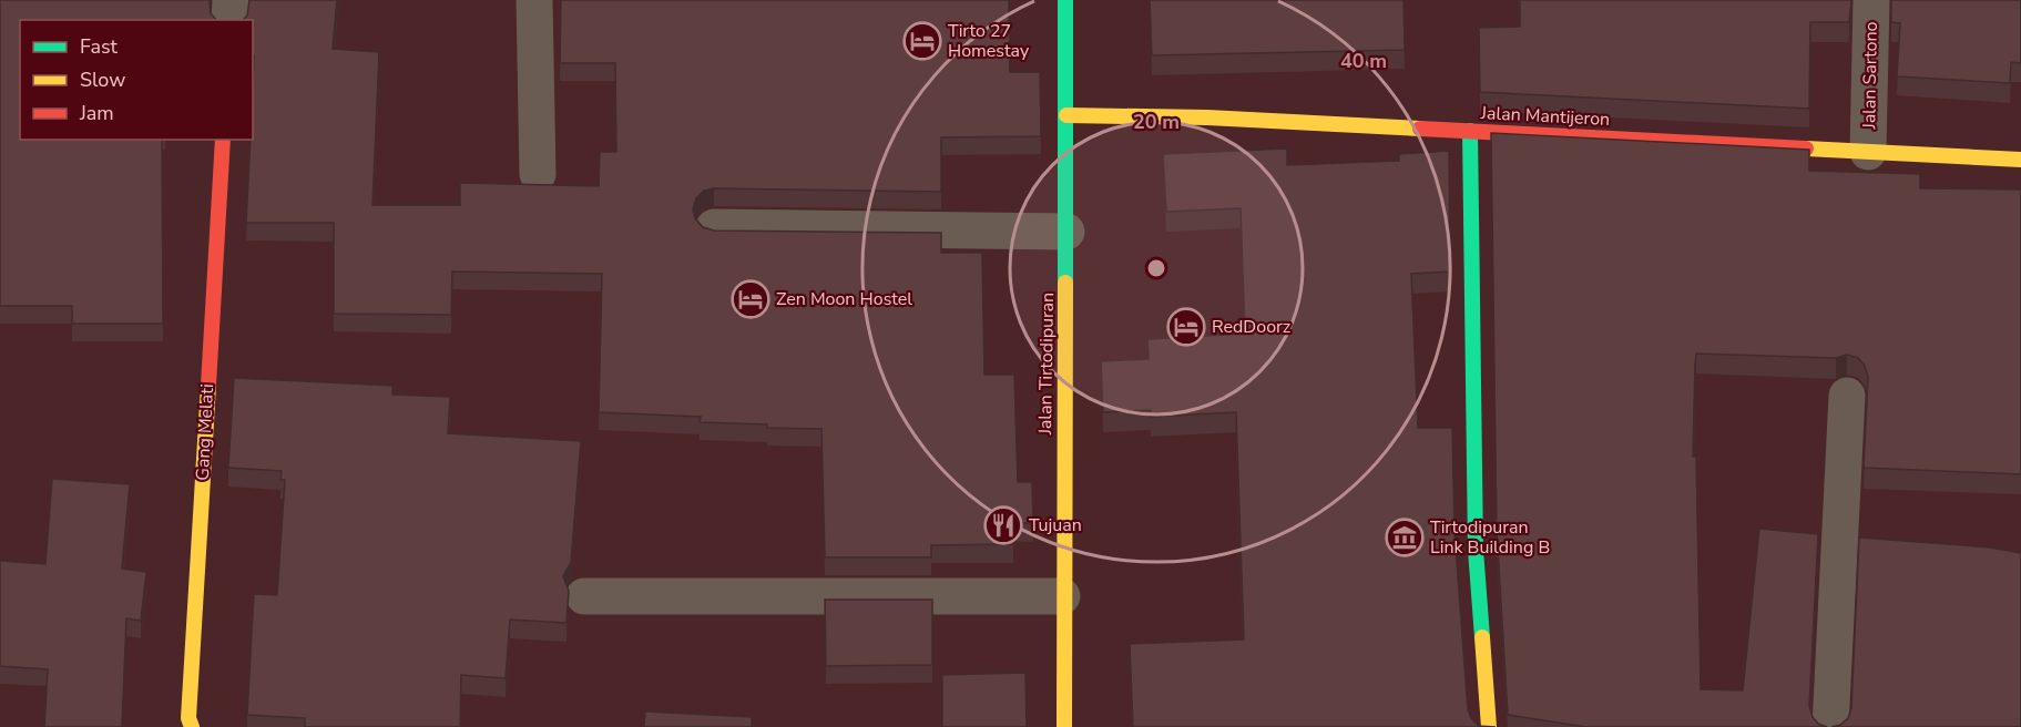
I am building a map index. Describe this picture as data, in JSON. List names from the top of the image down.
{
  "streets": {
    "street": [
      "Jalan Sartono",
      "Jalan Mantijeron",
      "Jalan Tirtodipuran",
      "Gang Melati"
    ]
  },
  "crossings": [
    ["Jalan Sartono", "Jalan Mantijeron"],
    ["Jalan Mantijeron", "Jalan Tirtodipuran"]
  ],
  "places": {
    "hotel": ["Tirto 27 Homestay", "Zen Moon Hostel", "RedDoorz"],
    "restaurant": ["Tujuan"],
    "museum": ["Tirtodipuran Link Building B"]
  },
  "legend": ["Fast", "Slow", "Jam"],
  "rings": ["40 m", "20 m"]
}
